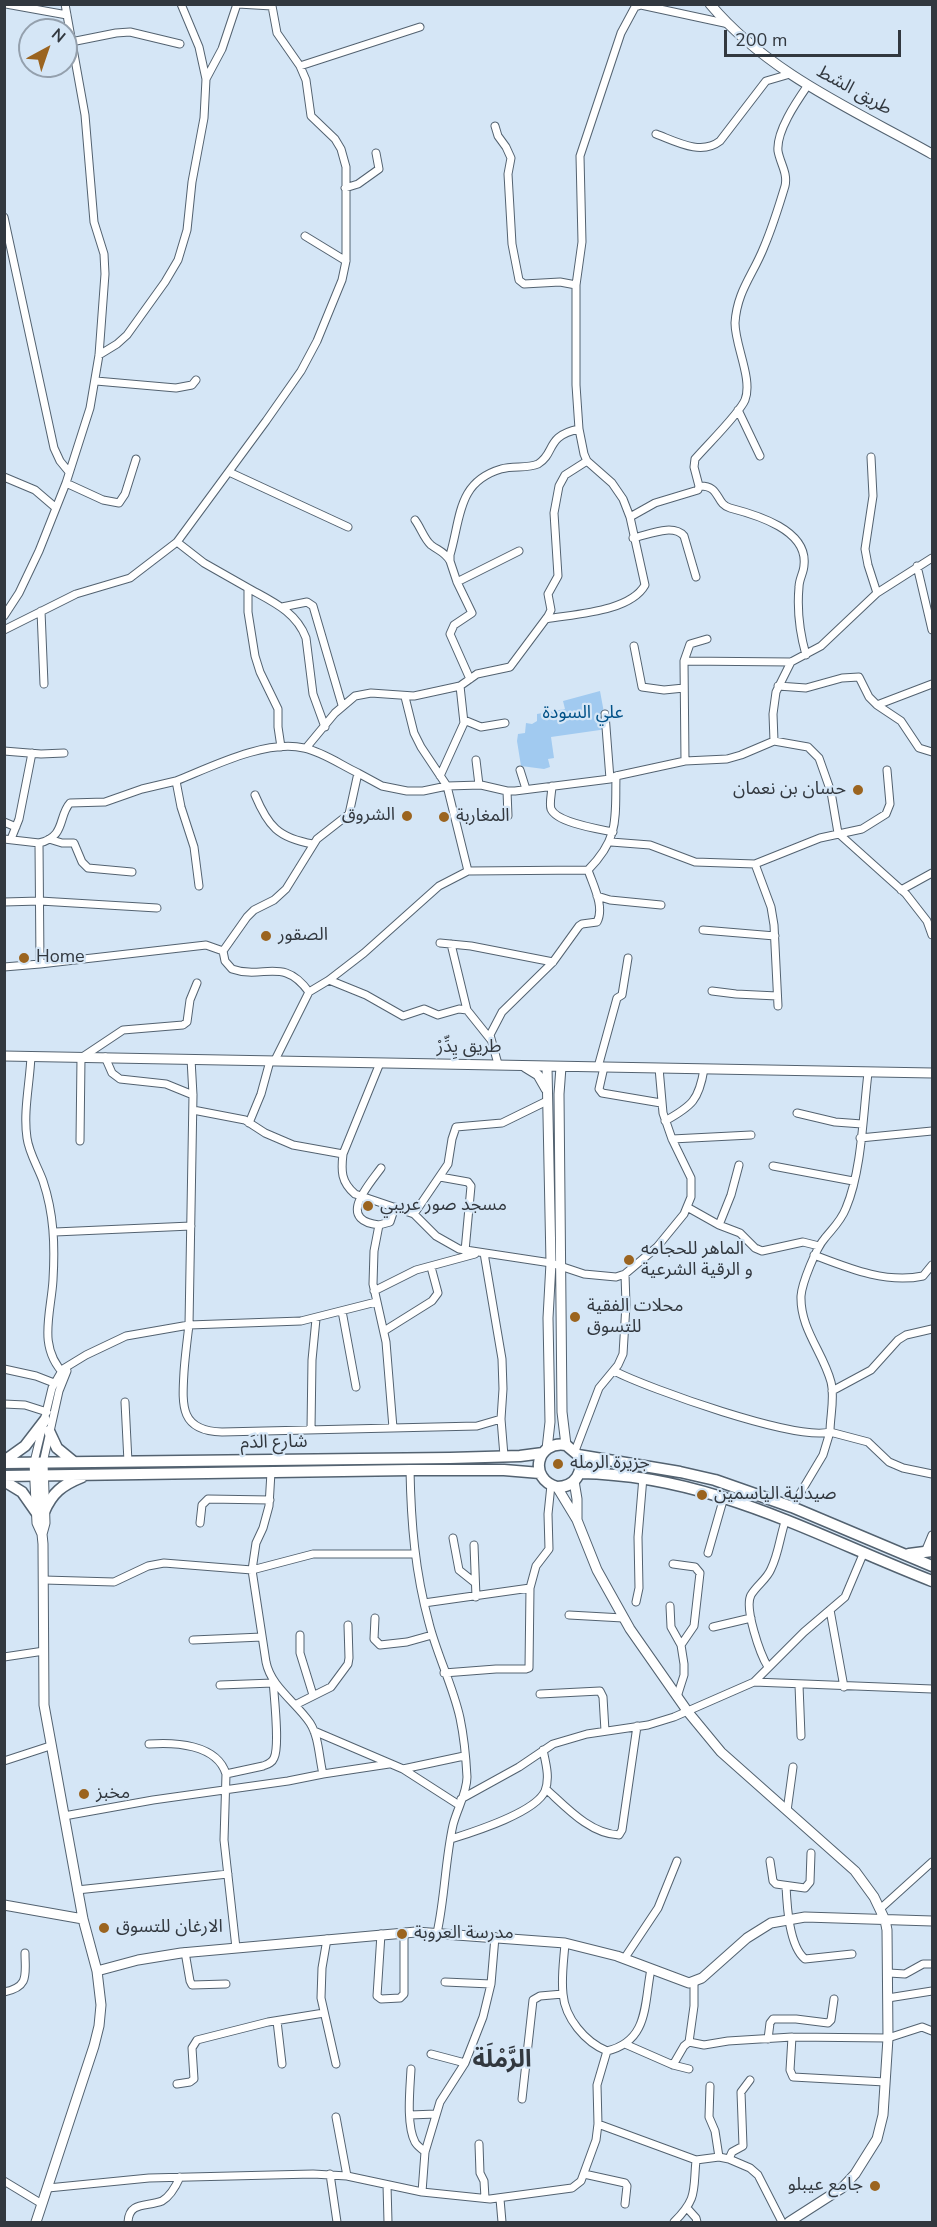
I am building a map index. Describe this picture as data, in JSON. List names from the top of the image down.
{
  "streets": {
    "main road": ["شارع الدَم"],
    "street": ["طريق الشط", "طريق يِدِّرْ"]
  },
  "districts": ["الرَّمْلَة"],
  "parks": ["علي السودة"],
  "places": [
    "حسان بن نعمان",
    "الشروق",
    "المغاربة",
    "الصقور",
    "Home",
    "مسجد صور عريبي",
    "الماهر للحجامه و الرقية الشرعية",
    "محلات الفقية للتسوق",
    "جزيرة الرمله",
    "صيدلية الياسمين",
    "مخبز",
    "الارغان للتسوق",
    "مدرسة العروبة",
    "جامع عيبلو"
  ],
  "scale_bar": "200 m",
  "north": "top right"
}
